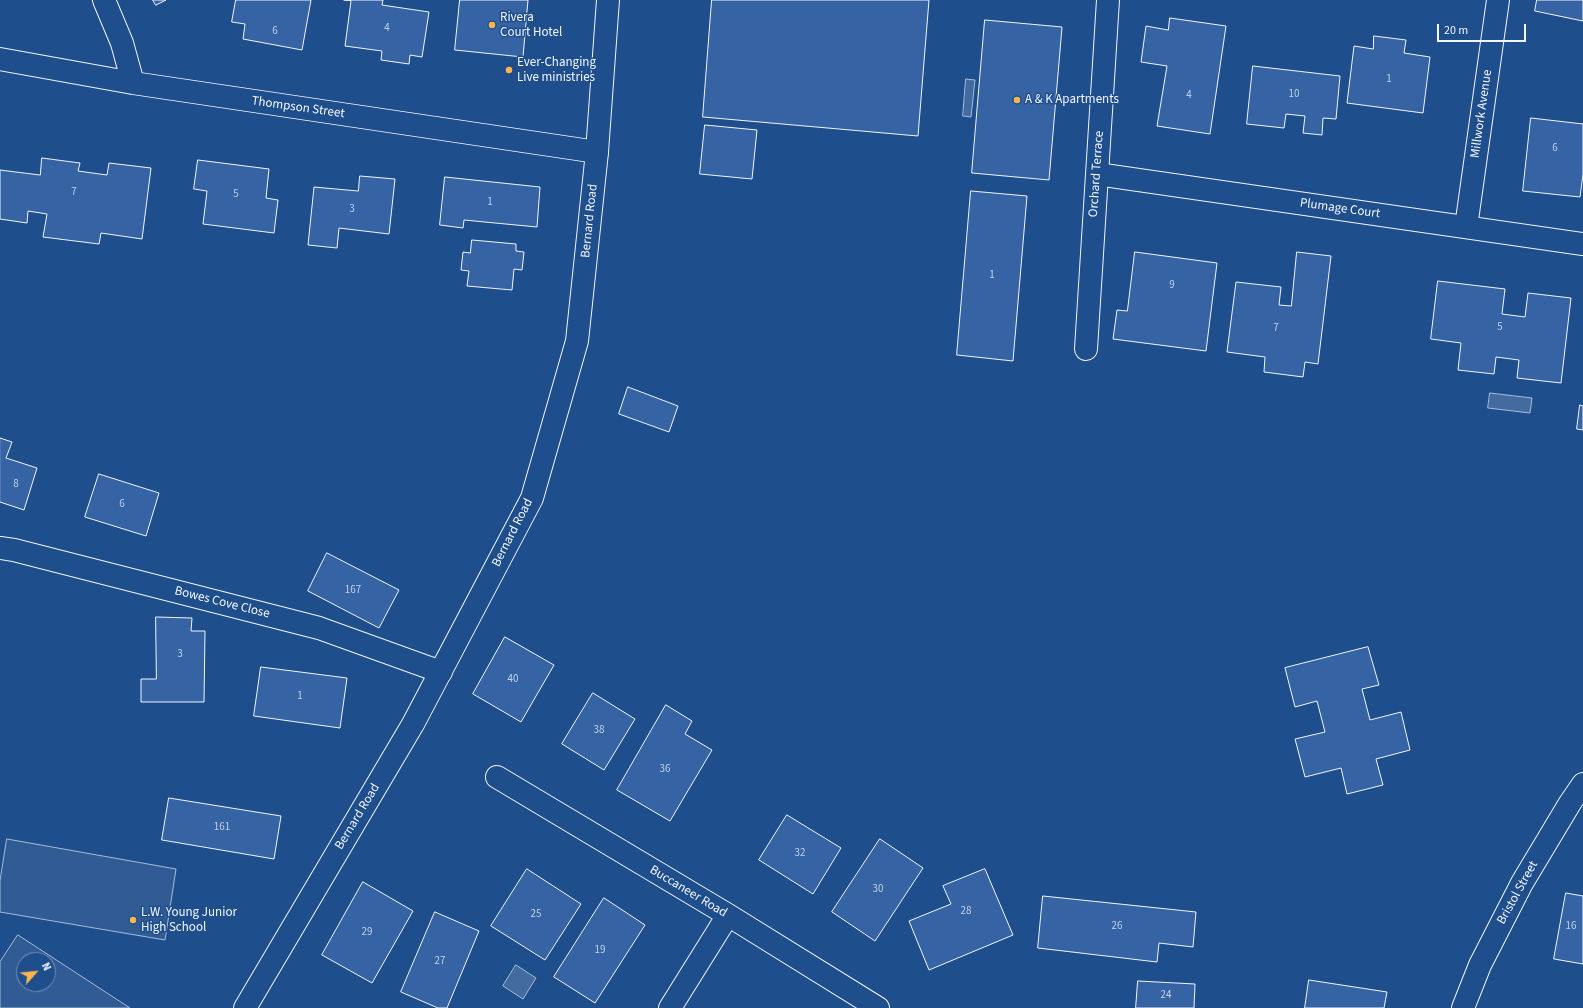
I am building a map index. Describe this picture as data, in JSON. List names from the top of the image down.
{
  "streets": {
    "street": [
      "Thompson Street",
      "Millwork Avenue",
      "Orchard Terrace",
      "Plumage Court",
      "Bernard Road",
      "Bowes Cove Close",
      "Buccaneer Road",
      "Bristol Street"
    ]
  },
  "crossings": [
    ["Thompson Street", "Bernard Road"],
    ["Millwork Avenue", "Plumage Court"],
    ["Orchard Terrace", "Plumage Court"],
    ["Bernard Road", "Bowes Cove Close"]
  ],
  "places": [
    "Rivera Court Hotel",
    "Ever-Changing Live ministries",
    "A & K Apartments",
    "L.W. Young Junior High School"
  ],
  "house_numbers": [
    "4",
    "6",
    "1",
    "10",
    "4",
    "6",
    "7",
    "5",
    "1",
    "3",
    "1",
    "9",
    "5",
    "7",
    "8",
    "6",
    "167",
    "3",
    "40",
    "1",
    "38",
    "36",
    "161",
    "32",
    "30",
    "28",
    "25",
    "26",
    "16",
    "29",
    "19",
    "27",
    "24"
  ],
  "scale_bar": "20 m",
  "north": "top right"
}
